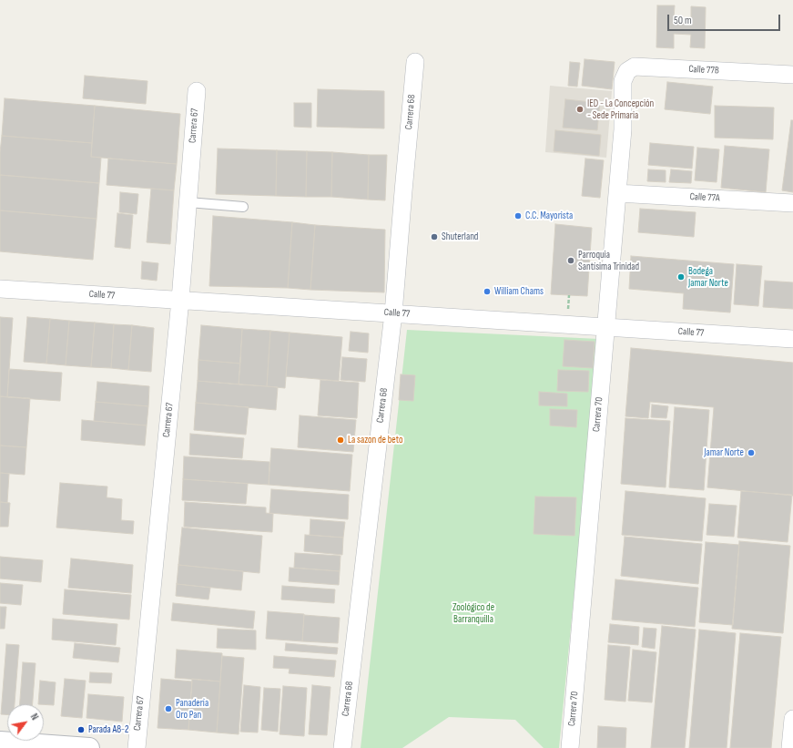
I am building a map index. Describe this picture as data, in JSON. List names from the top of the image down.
{
  "streets": {
    "street": [
      "Calle 77B",
      "Carrera 68",
      "Carrera 67",
      "Calle 77A",
      "Calle 77",
      "Carrera 70"
    ]
  },
  "crossings": [
    ["Calle 77B", "Carrera 70"],
    ["Carrera 68", "Calle 77"],
    ["Carrera 67", "Calle 77"],
    ["Calle 77A", "Carrera 70"],
    ["Calle 77", "Carrera 70"]
  ],
  "parks": ["Zoológico de Barranquilla"],
  "places": [
    "IED - La Concepción - Sede Primaria",
    "C.C. Mayorista",
    "Shuterland",
    "Parroquia Santísima Trinidad",
    "Bodega Jamar Norte",
    "William Chams",
    "La sazon de beto",
    "Jamar Norte",
    "Panadería Oro Pan",
    "Parada A8-2"
  ],
  "scale_bar": "50 m",
  "north": "top right"
}
